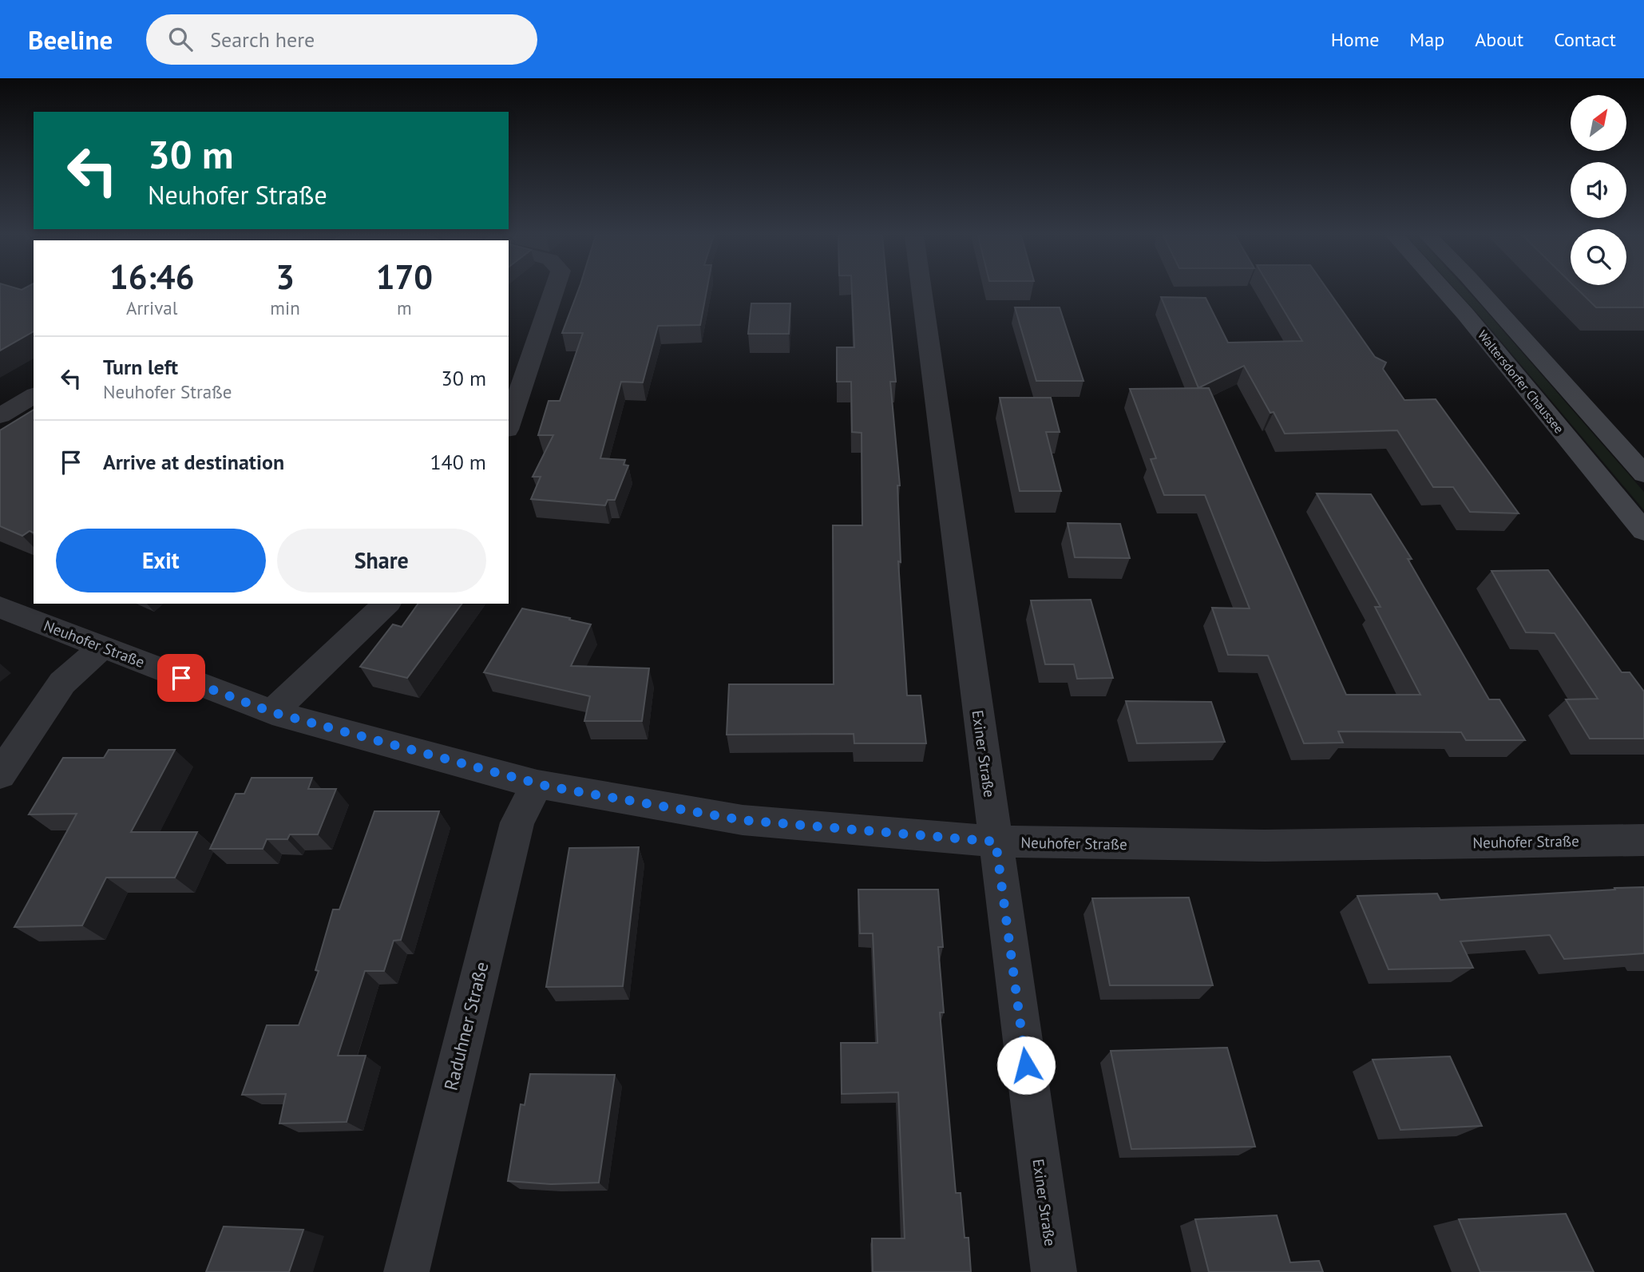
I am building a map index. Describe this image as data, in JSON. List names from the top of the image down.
{
  "streets": {
    "main road": ["Waltersdorfer Chaussee"],
    "street": ["Neuhofer Straße", "Exiner Straße", "Raduhner Straße"]
  },
  "crossings": [
    ["Neuhofer Straße", "Exiner Straße"],
    ["Neuhofer Straße", "Raduhner Straße"]
  ],
  "north": "top right",
  "page": {
    "header": "Beeline",
    "search": "Search here",
    "nav": [
      "Home",
      "Map",
      "About",
      "Contact"
    ],
    "turn": ["30 m", "Neuhofer Straße"],
    "eta": [
      "16:46",
      "Arrival",
      "3",
      "min",
      "170",
      "m"
    ],
    "list": [
      {
        "name": "Turn left",
        "note": "Neuhofer Straße",
        "value": "30 m"
      },
      {
        "name": "Arrive at destination",
        "value": "140 m"
      }
    ],
    "buttons": ["Exit", "Share"]
  }
}
